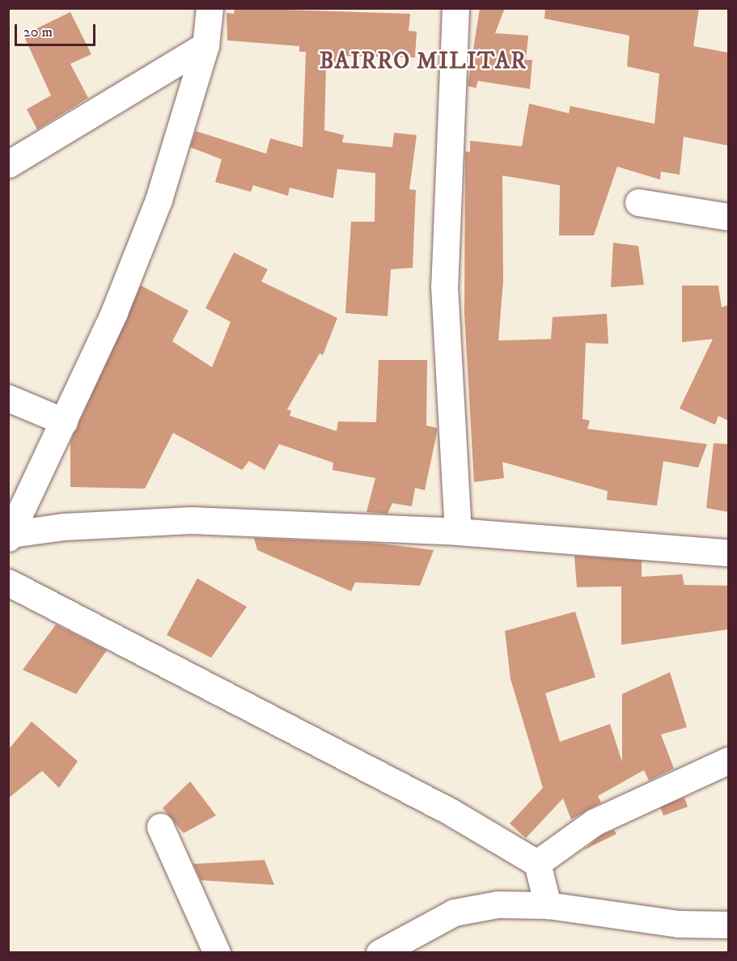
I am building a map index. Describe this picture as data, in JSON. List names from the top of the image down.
{
  "districts": ["BAIRRO MILITAR"],
  "scale_bar": "20 m"
}
